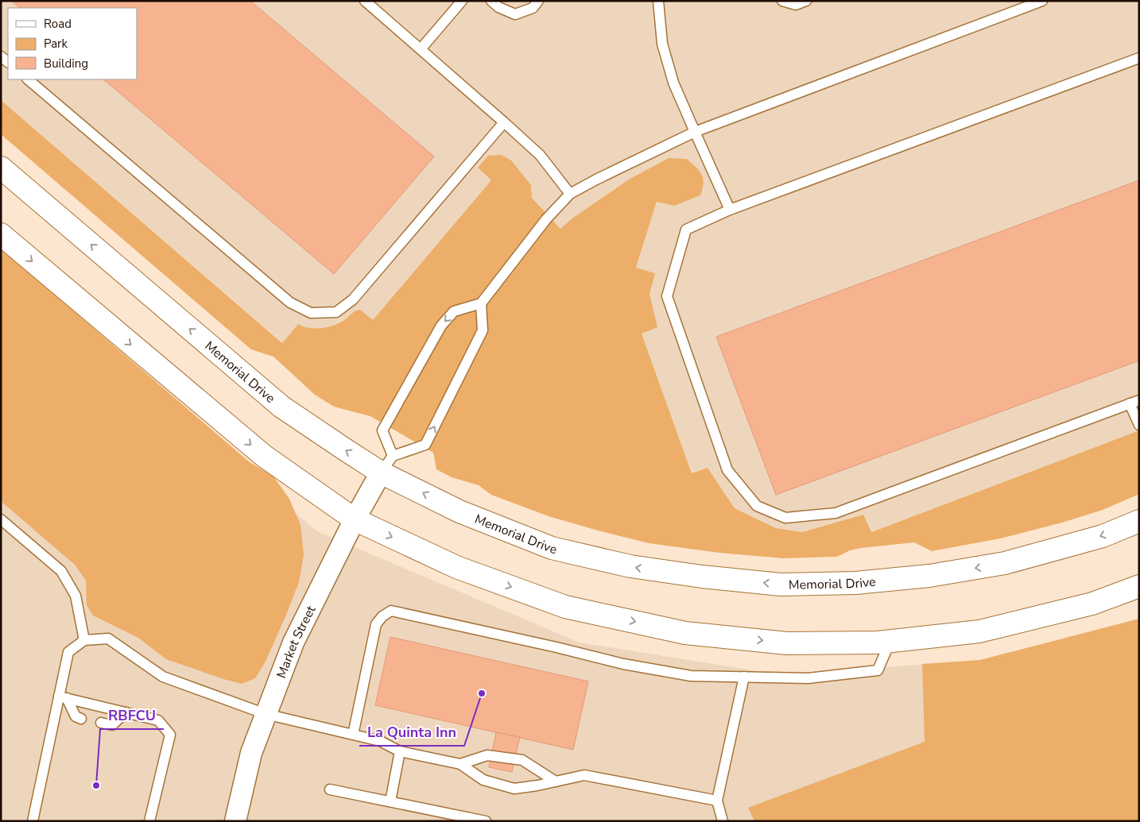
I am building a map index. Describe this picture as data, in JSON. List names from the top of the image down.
{
  "streets": {
    "street": ["Memorial Drive", "Market Street"]
  },
  "crossings": [
    ["Memorial Drive", "Market Street"]
  ],
  "places": ["La Quinta Inn", "RBFCU"],
  "legend": ["Road", "Park", "Building"]
}
